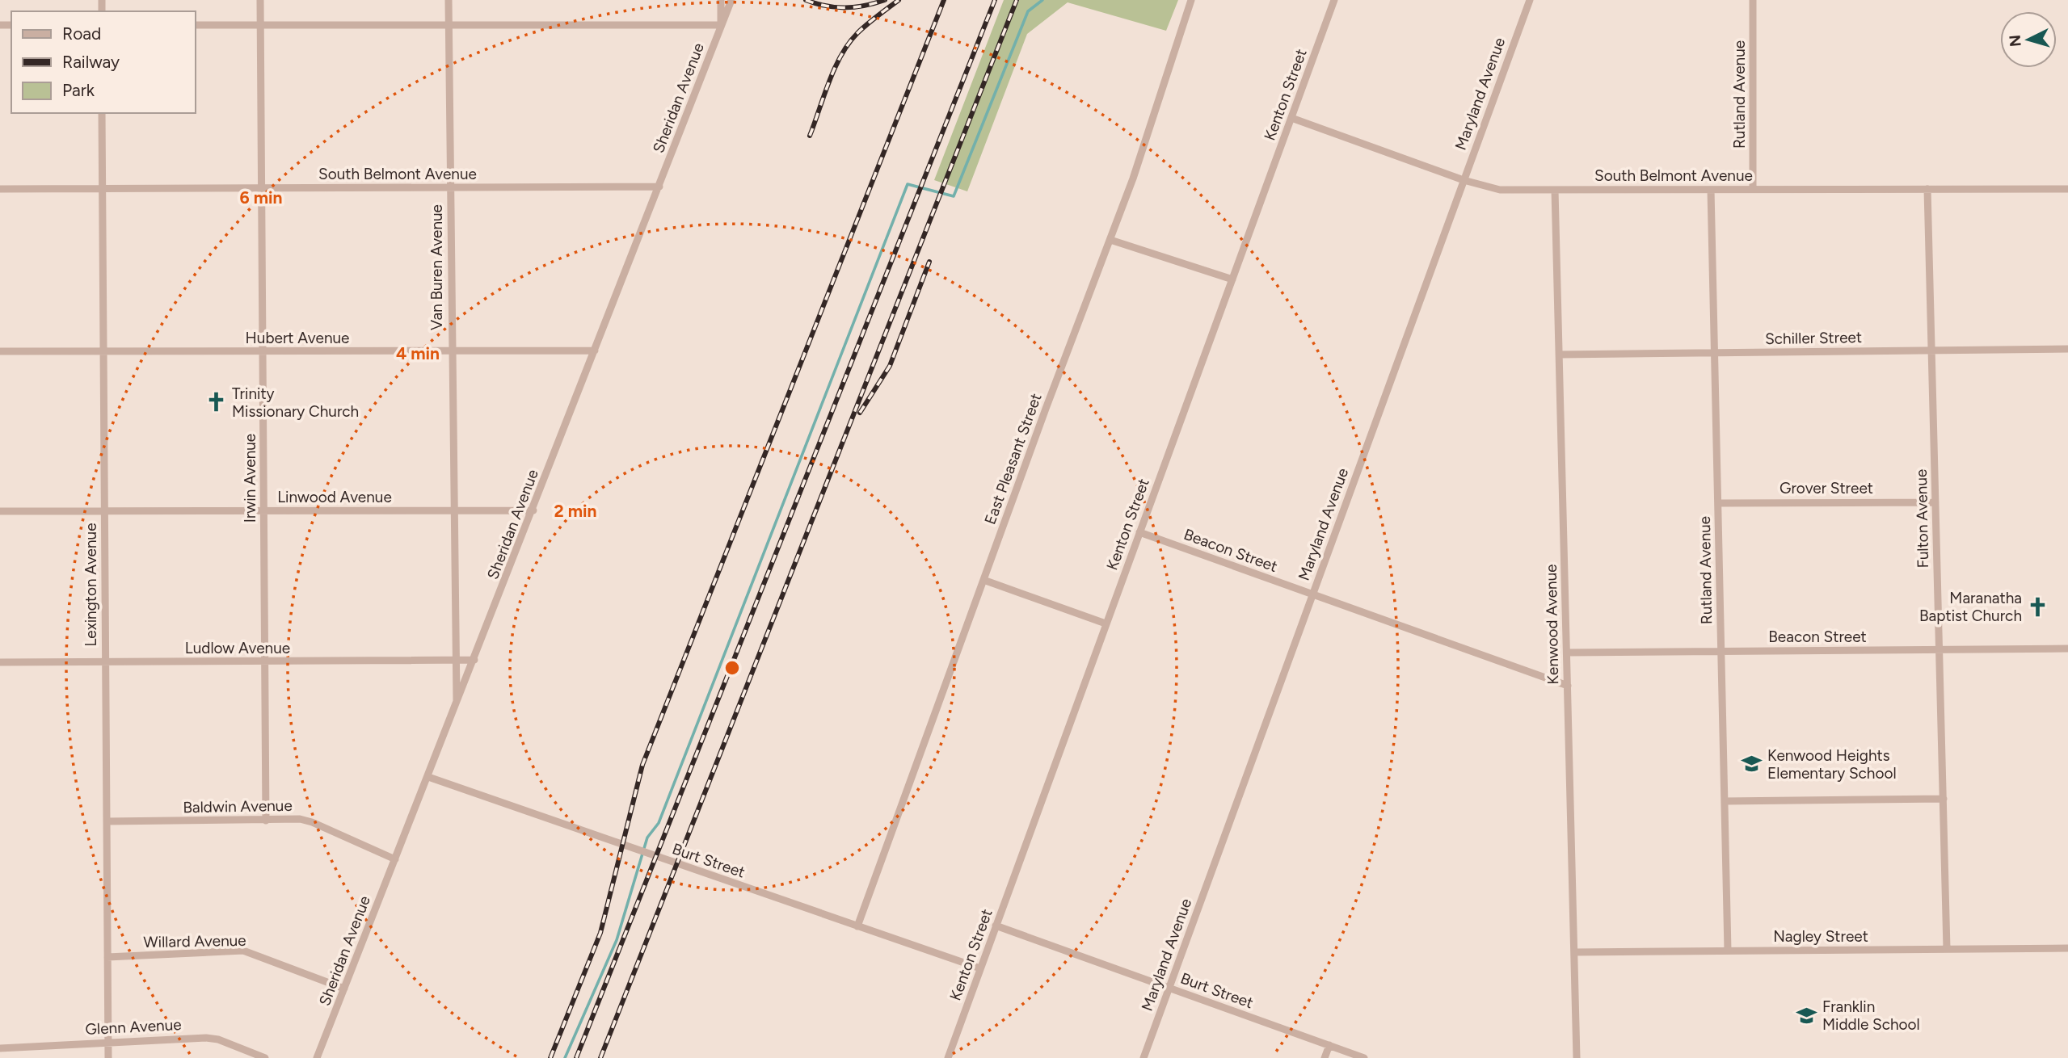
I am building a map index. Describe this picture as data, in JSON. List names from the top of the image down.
{
  "streets": {
    "street": [
      "Maryland Avenue",
      "Kenton Street",
      "Rutland Avenue",
      "Sheridan Avenue",
      "South Belmont Avenue",
      "Van Buren Avenue",
      "Hubert Avenue",
      "Schiller Street",
      "East Pleasant Street",
      "Irwin Avenue",
      "Grover Street",
      "Linwood Avenue",
      "Fulton Avenue",
      "Beacon Street",
      "Lexington Avenue",
      "Kenwood Avenue",
      "Ludlow Avenue",
      "Baldwin Avenue",
      "Burt Street",
      "Nagley Street",
      "Willard Avenue",
      "Glenn Avenue"
    ]
  },
  "crossings": [
    ["Maryland Avenue", "South Belmont Avenue"],
    ["Maryland Avenue", "Beacon Street"],
    ["Maryland Avenue", "Burt Street"],
    ["Kenton Street", "South Belmont Avenue"],
    ["Kenton Street", "Beacon Street"],
    ["Kenton Street", "Burt Street"],
    ["Rutland Avenue", "South Belmont Avenue"],
    ["Rutland Avenue", "Schiller Street"],
    ["Rutland Avenue", "Grover Street"],
    ["Rutland Avenue", "Beacon Street"],
    ["Rutland Avenue", "Nagley Street"],
    ["Sheridan Avenue", "South Belmont Avenue"],
    ["Sheridan Avenue", "Van Buren Avenue"],
    ["Sheridan Avenue", "Hubert Avenue"],
    ["Sheridan Avenue", "Linwood Avenue"],
    ["Sheridan Avenue", "Ludlow Avenue"],
    ["Sheridan Avenue", "Baldwin Avenue"],
    ["Sheridan Avenue", "Burt Street"],
    ["Sheridan Avenue", "Willard Avenue"],
    ["South Belmont Avenue", "Van Buren Avenue"],
    ["South Belmont Avenue", "Irwin Avenue"],
    ["South Belmont Avenue", "Fulton Avenue"],
    ["South Belmont Avenue", "Lexington Avenue"],
    ["South Belmont Avenue", "Kenwood Avenue"],
    ["Van Buren Avenue", "Hubert Avenue"],
    ["Van Buren Avenue", "Linwood Avenue"],
    ["Van Buren Avenue", "Ludlow Avenue"],
    ["Hubert Avenue", "Irwin Avenue"],
    ["Hubert Avenue", "Lexington Avenue"],
    ["Schiller Street", "Fulton Avenue"],
    ["Schiller Street", "Kenwood Avenue"],
    ["East Pleasant Street", "Burt Street"],
    ["Irwin Avenue", "Linwood Avenue"],
    ["Irwin Avenue", "Ludlow Avenue"],
    ["Irwin Avenue", "Baldwin Avenue"],
    ["Grover Street", "Fulton Avenue"],
    ["Linwood Avenue", "Lexington Avenue"],
    ["Fulton Avenue", "Beacon Street"],
    ["Fulton Avenue", "Nagley Street"],
    ["Beacon Street", "Kenwood Avenue"],
    ["Lexington Avenue", "Ludlow Avenue"],
    ["Lexington Avenue", "Baldwin Avenue"],
    ["Lexington Avenue", "Willard Avenue"],
    ["Lexington Avenue", "Glenn Avenue"],
    ["Kenwood Avenue", "Nagley Street"]
  ],
  "places": {
    "church": ["Trinity Missionary Church", "Maranatha Baptist Church"],
    "school or university": ["Kenwood Heights Elementary School", "Franklin Middle School"]
  },
  "legend": ["Road", "Railway", "Park"],
  "north": "left",
  "rings": ["6 min", "4 min", "2 min"]
}
